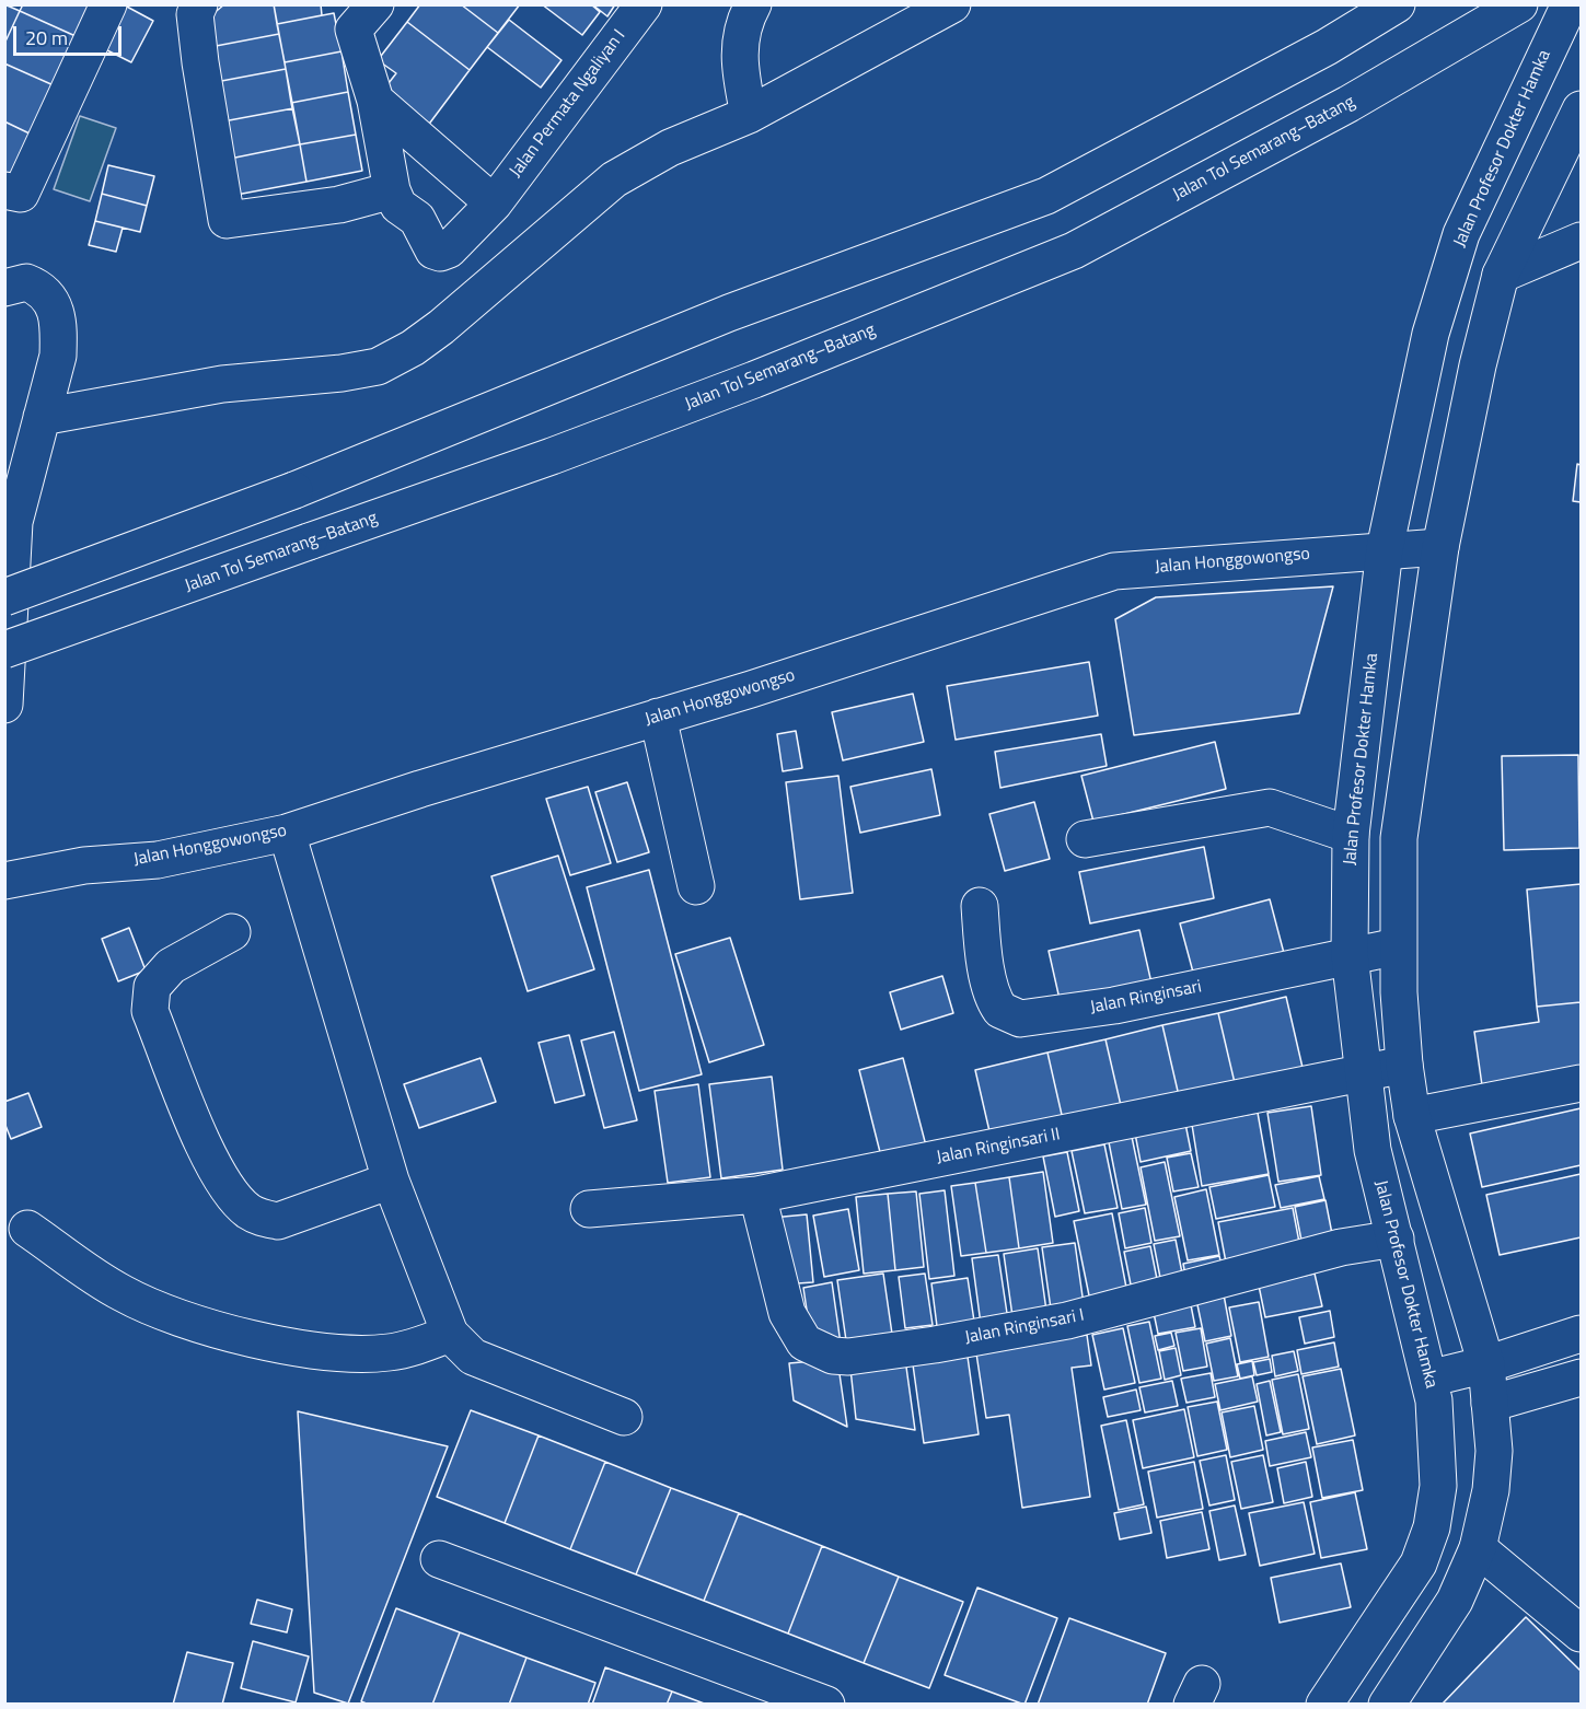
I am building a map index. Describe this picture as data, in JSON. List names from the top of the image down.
{
  "streets": {
    "main road": [
      "Jalan Permata Ngaliyan I",
      "Jalan Tol Semarang–Batang",
      "Jalan Profesor Dokter Hamka",
      "Jalan Honggowongso",
      "Jalan Ringinsari",
      "Jalan Ringinsari II",
      "Jalan Ringinsari I"
    ]
  },
  "crossings": [
    ["Jalan Profesor Dokter Hamka", "Jalan Honggowongso"],
    ["Jalan Profesor Dokter Hamka", "Jalan Ringinsari"],
    ["Jalan Profesor Dokter Hamka", "Jalan Ringinsari II"],
    ["Jalan Profesor Dokter Hamka", "Jalan Ringinsari I"],
    ["Jalan Ringinsari II", "Jalan Ringinsari I"]
  ],
  "scale_bar": "20 m"
}
